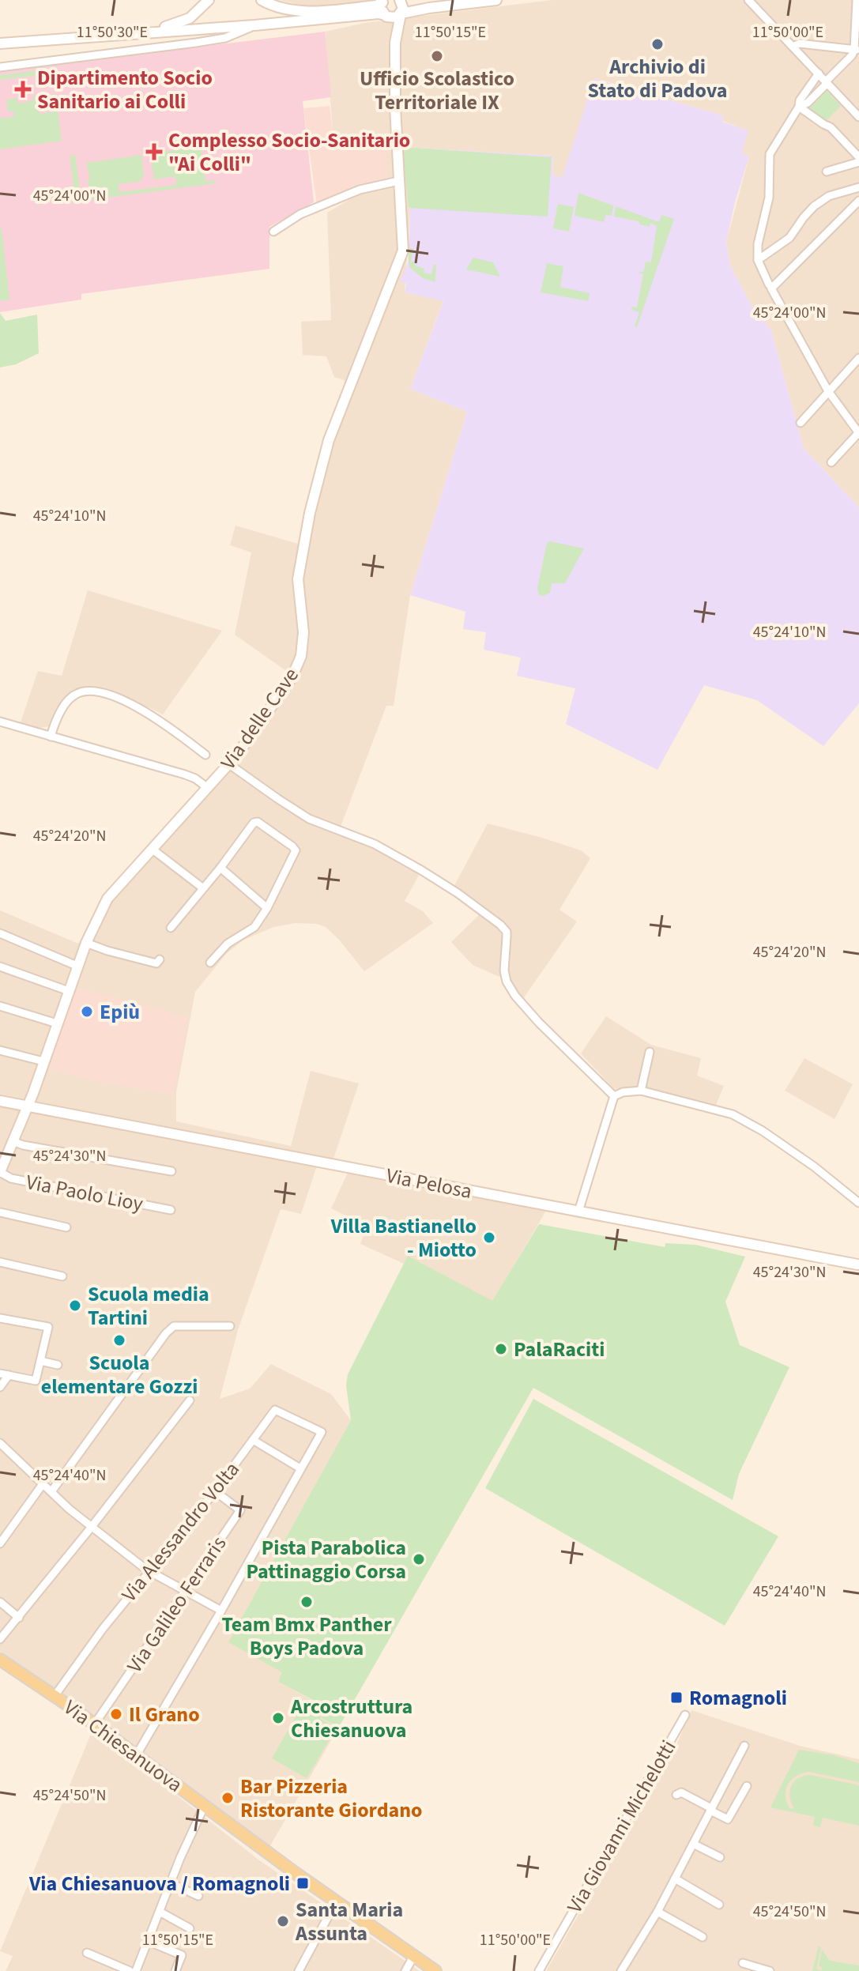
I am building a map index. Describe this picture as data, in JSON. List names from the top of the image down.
{
  "streets": {
    "main road": ["Via Chiesanuova"],
    "street": [
      "Via delle Cave",
      "Via Pelosa",
      "Via Paolo Lioy",
      "Via Alessandro Volta",
      "Via Galileo Ferraris",
      "Via Giovanni Michelotti"
    ]
  },
  "crossings": [
    ["Via delle Cave", "Via Pelosa"],
    ["Via delle Cave", "Via Paolo Lioy"],
    ["Via Alessandro Volta", "Via Galileo Ferraris"],
    ["Via Alessandro Volta", "Via Chiesanuova"],
    ["Via Galileo Ferraris", "Via Chiesanuova"]
  ],
  "places": {
    "other": [
      "Archivio di Stato di Padova",
      "Ufficio Scolastico Territoriale IX",
      "Epiù",
      "Villa Bastianello - Miotto",
      "Scuola media Tartini",
      "Scuola elementare Gozzi",
      "PalaRaciti",
      "Pista Parabolica Pattinaggio Corsa",
      "Team Bmx Panther Boys Padova",
      "Il Grano",
      "Arcostruttura Chiesanuova",
      "Bar Pizzeria Ristorante Giordano",
      "Santa Maria Assunta"
    ],
    "health": ["Dipartimento Socio Sanitario ai Colli", "Complesso Socio-Sanitario \"Ai Colli\""],
    "transit": ["Romagnoli", "Via Chiesanuova / Romagnoli"]
  },
  "coordinates": [
    "11°50'30\"E",
    "11°50'15\"E",
    "11°50'00\"E",
    "45°24'00\"N",
    "45°24'10\"N",
    "45°24'20\"N",
    "45°24'30\"N",
    "45°24'40\"N",
    "45°24'50\"N"
  ]
}
